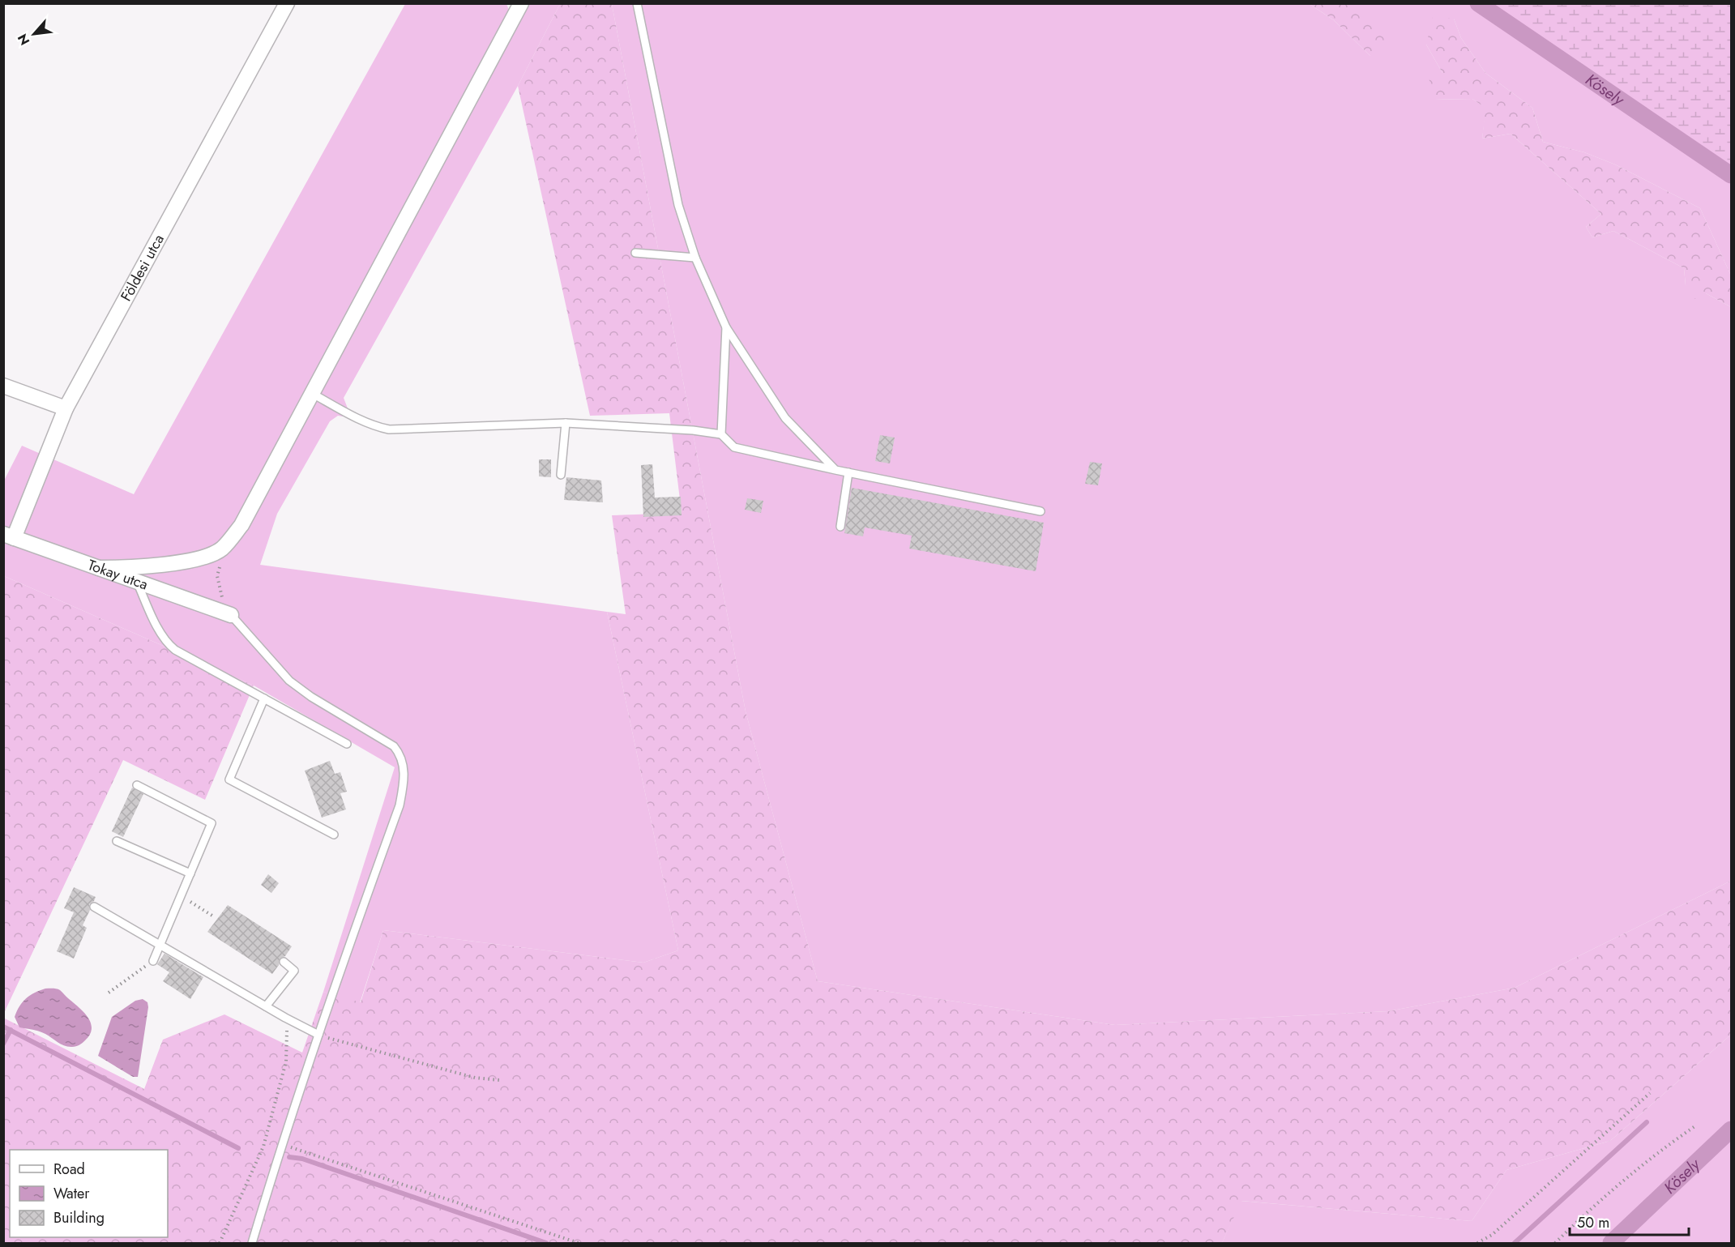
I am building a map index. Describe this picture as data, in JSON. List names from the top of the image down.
{
  "streets": {
    "street": ["Földesi utca", "Tokay utca"]
  },
  "crossings": [
    ["Földesi utca", "Tokay utca"]
  ],
  "water": ["Kösely"],
  "legend": ["Road", "Water", "Building"],
  "scale_bar": "50 m",
  "north": "bottom left"
}
